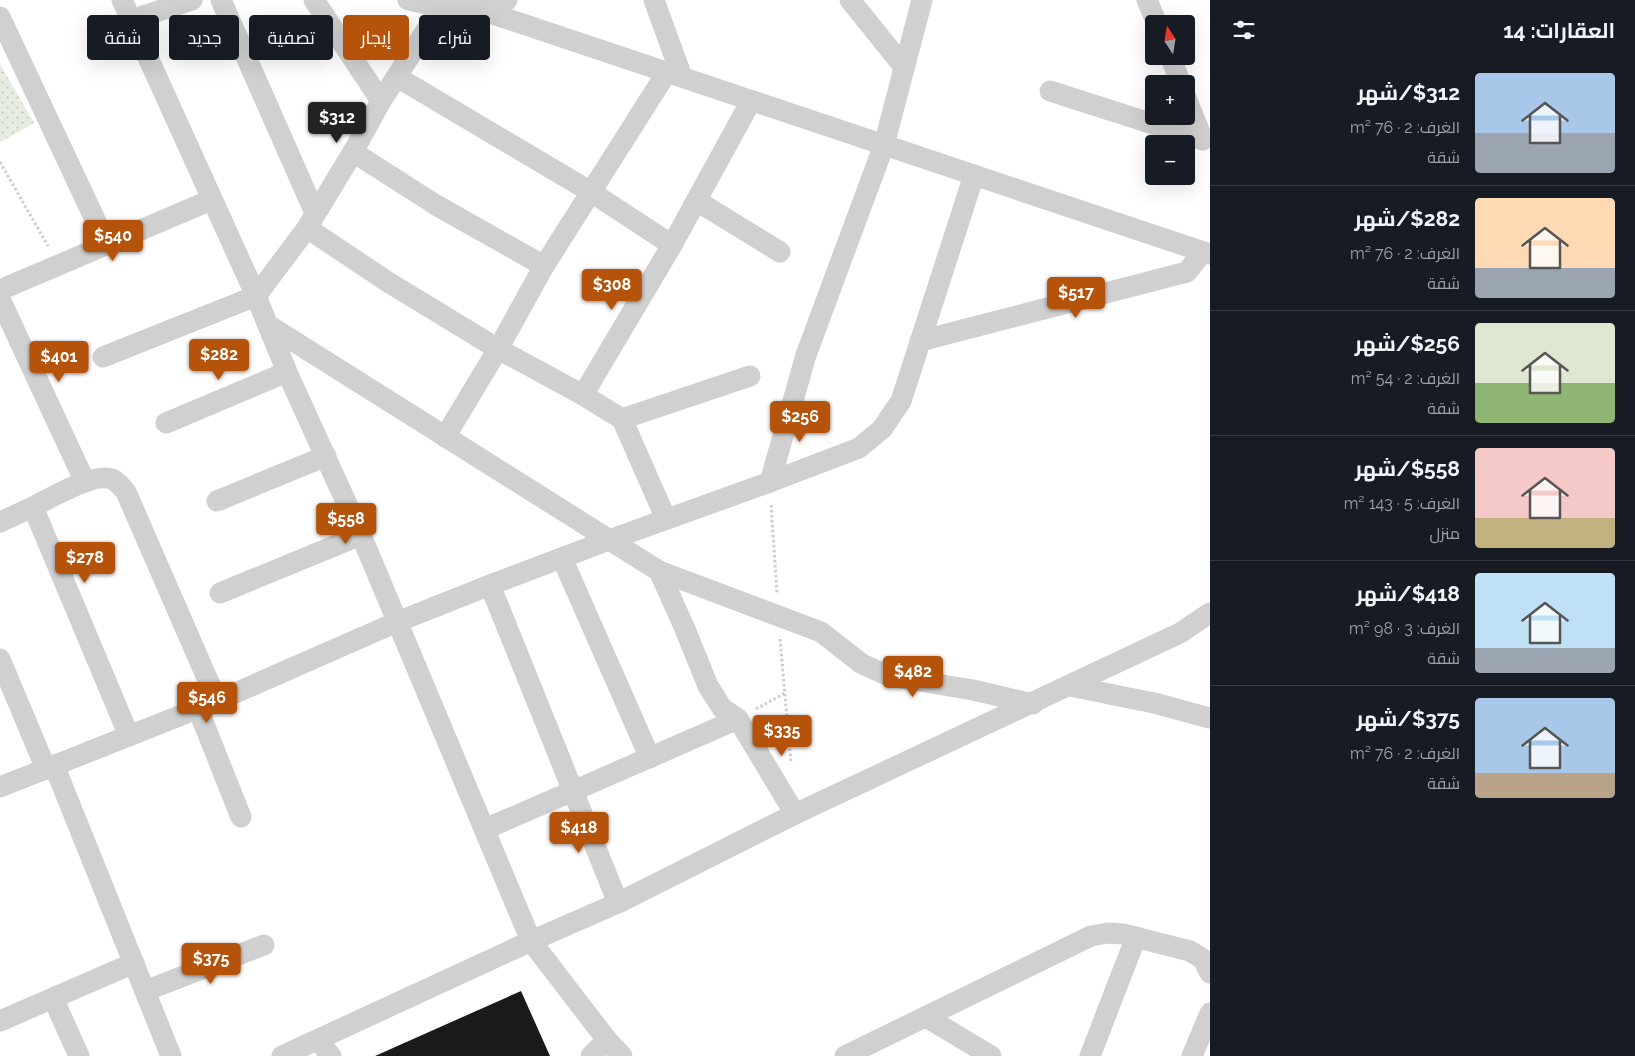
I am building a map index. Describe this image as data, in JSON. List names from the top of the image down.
{
  "north": "top",
  "page": {
    "heading": "العقارات: 14",
    "map_buttons": ["+", "−"],
    "chip": [
      "شراء",
      "إيجار",
      "تصفية",
      "جديد",
      "شقة"
    ],
    "list": [
      {
        "name": "$312/شهر",
        "note": "الغرف: 2 · 76 m² · شقة"
      },
      {
        "name": "$282/شهر",
        "note": "الغرف: 2 · 76 m² · شقة"
      },
      {
        "name": "$256/شهر",
        "note": "الغرف: 2 · 54 m² · شقة"
      },
      {
        "name": "$558/شهر",
        "note": "الغرف: 5 · 143 m² · منزل"
      },
      {
        "name": "$418/شهر",
        "note": "الغرف: 3 · 98 m² · شقة"
      },
      {
        "name": "$375/شهر",
        "note": "الغرف: 2 · 76 m² · شقة"
      }
    ],
    "price": [
      "$312",
      "$540",
      "$308",
      "$517",
      "$282",
      "$401",
      "$256",
      "$558",
      "$278",
      "$482",
      "$546",
      "$335",
      "$418",
      "$375"
    ]
  }
}
